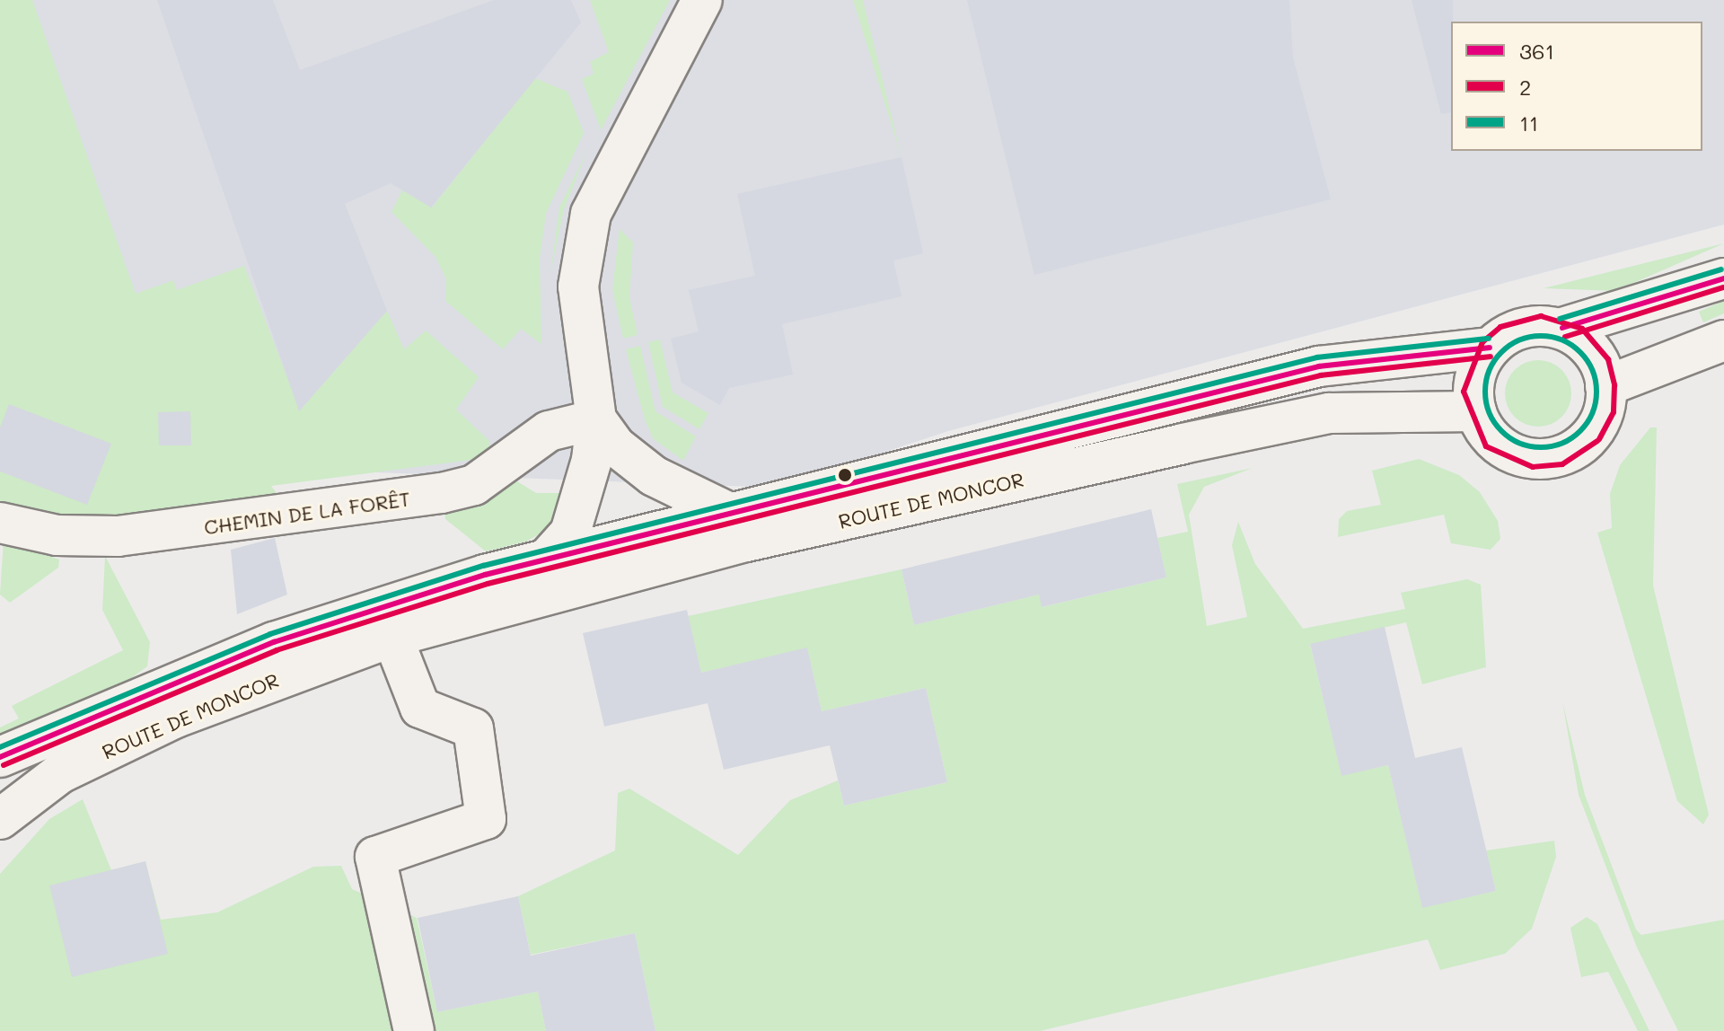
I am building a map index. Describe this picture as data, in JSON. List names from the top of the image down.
{
  "streets": {
    "main road": ["ROUTE DE MONCOR", "CHEMIN DE LA FORÊT"]
  },
  "lines": ["transit line 11", "transit line 361", "transit line 2"],
  "legend": ["361", "2", "11"]
}
